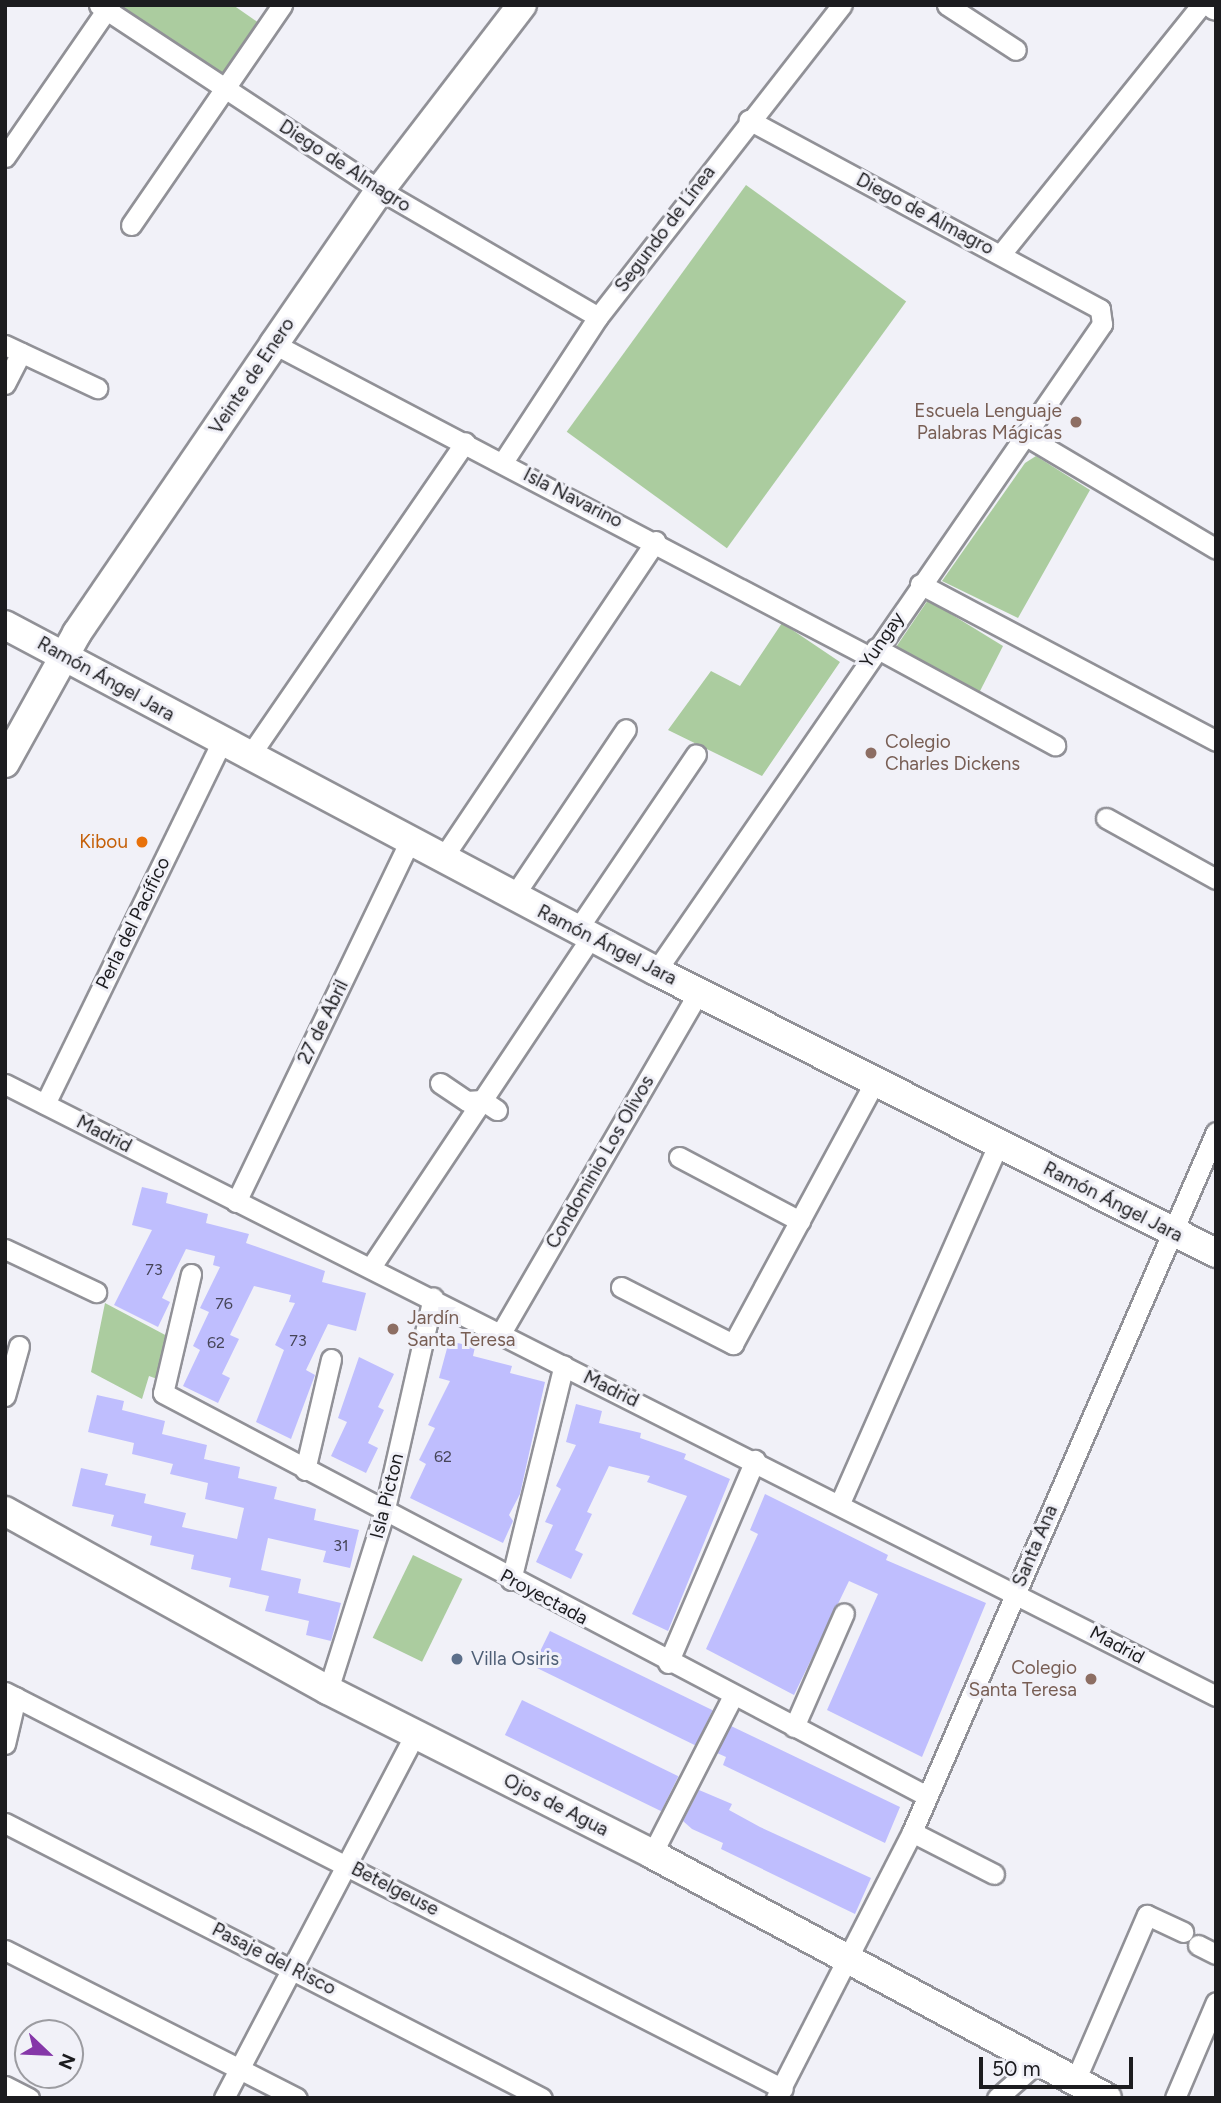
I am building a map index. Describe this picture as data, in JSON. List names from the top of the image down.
{
  "streets": {
    "street": [
      "Diego de Almagro",
      "Segundo de Línea",
      "Veinte de Enero",
      "Isla Navarino",
      "Yungay",
      "Ramón Ángel Jara",
      "Perla del Pacífico",
      "27 de Abril",
      "Madrid",
      "Condominio Los Olivos",
      "Isla Picton",
      "Santa Ana",
      "Proyectada",
      "Ojos de Agua",
      "Betelgeuse",
      "Pasaje del Risco"
    ]
  },
  "crossings": [
    ["Diego de Almagro", "Segundo de Línea"],
    ["Diego de Almagro", "Veinte de Enero"],
    ["Diego de Almagro", "Yungay"],
    ["Segundo de Línea", "Isla Navarino"],
    ["Veinte de Enero", "Isla Navarino"],
    ["Veinte de Enero", "Ramón Ángel Jara"],
    ["Isla Navarino", "Yungay"],
    ["Yungay", "Ramón Ángel Jara"],
    ["Ramón Ángel Jara", "Perla del Pacífico"],
    ["Ramón Ángel Jara", "27 de Abril"],
    ["Ramón Ángel Jara", "Condominio Los Olivos"],
    ["Ramón Ángel Jara", "Santa Ana"],
    ["Perla del Pacífico", "Madrid"],
    ["27 de Abril", "Madrid"],
    ["Madrid", "Condominio Los Olivos"],
    ["Madrid", "Isla Picton"],
    ["Madrid", "Santa Ana"],
    ["Isla Picton", "Proyectada"],
    ["Isla Picton", "Ojos de Agua"],
    ["Santa Ana", "Proyectada"],
    ["Santa Ana", "Ojos de Agua"],
    ["Santa Ana", "Betelgeuse"]
  ],
  "places": [
    "Escuela Lenguaje Palabras Mágicas",
    "Colegio Charles Dickens",
    "Kibou",
    "Jardín Santa Teresa",
    "Villa Osiris",
    "Colegio Santa Teresa"
  ],
  "house_numbers": [
    "73",
    "76",
    "73",
    "62",
    "62",
    "31"
  ],
  "scale_bar": "50 m",
  "north": "bottom right"
}
